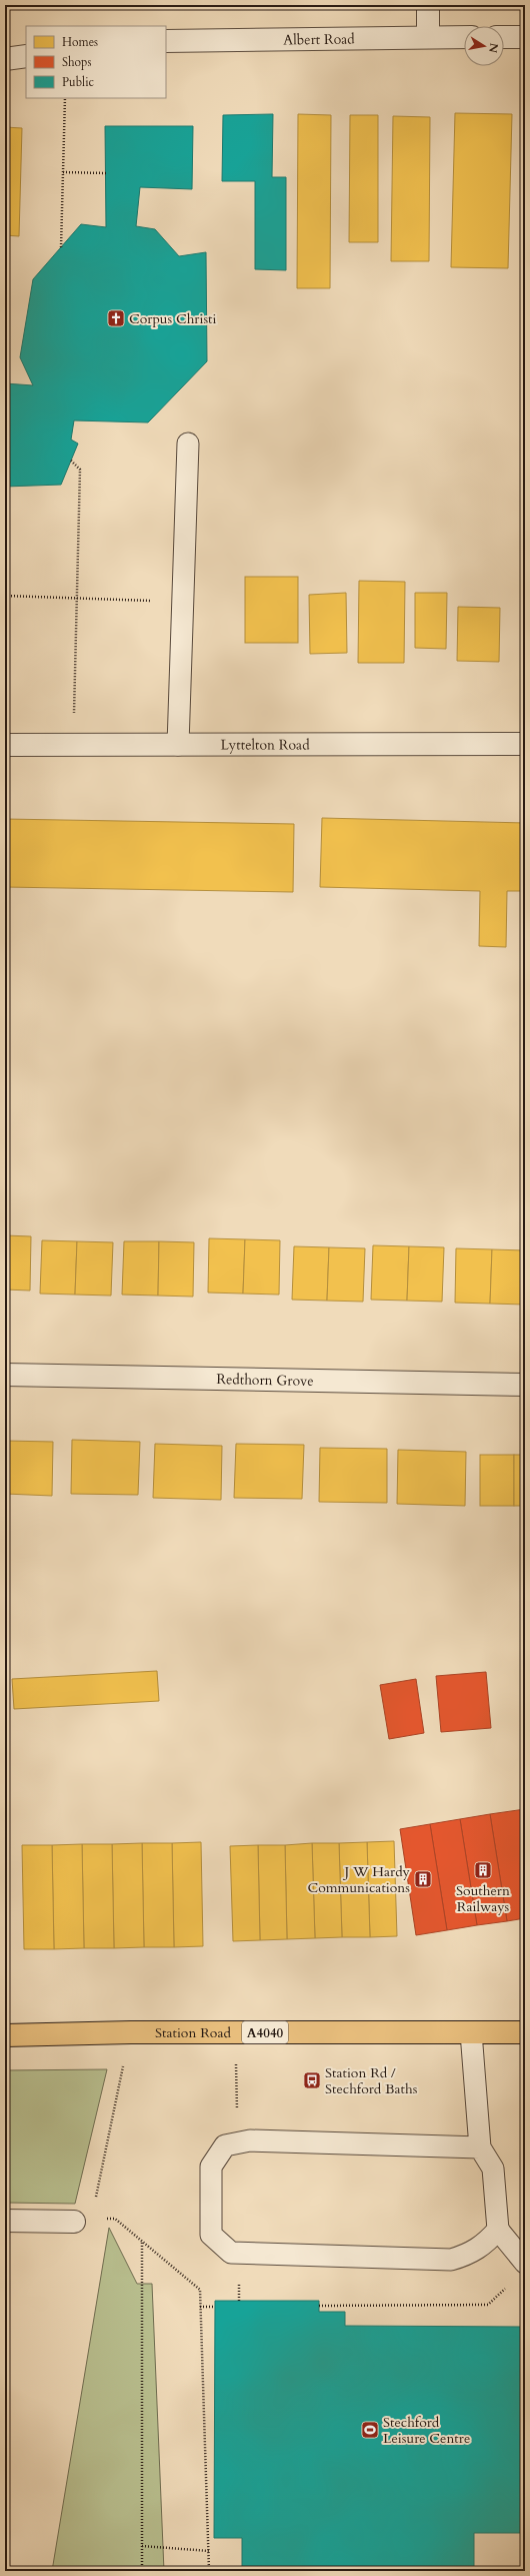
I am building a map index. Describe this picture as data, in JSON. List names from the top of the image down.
{
  "streets": {
    "main road": ["Station Road", "A4040"],
    "street": ["Albert Road", "Lyttelton Road", "Redthorn Grove"]
  },
  "places": {
    "church": ["Corpus Christi"],
    "building": ["Southern Railways", "J W Hardy Communications"],
    "bus stop": ["Station Rd / Stechford Baths"],
    "sports": ["Stechford Leisure Centre"]
  },
  "legend": ["Homes", "Shops", "Public"],
  "north": "right"
}
